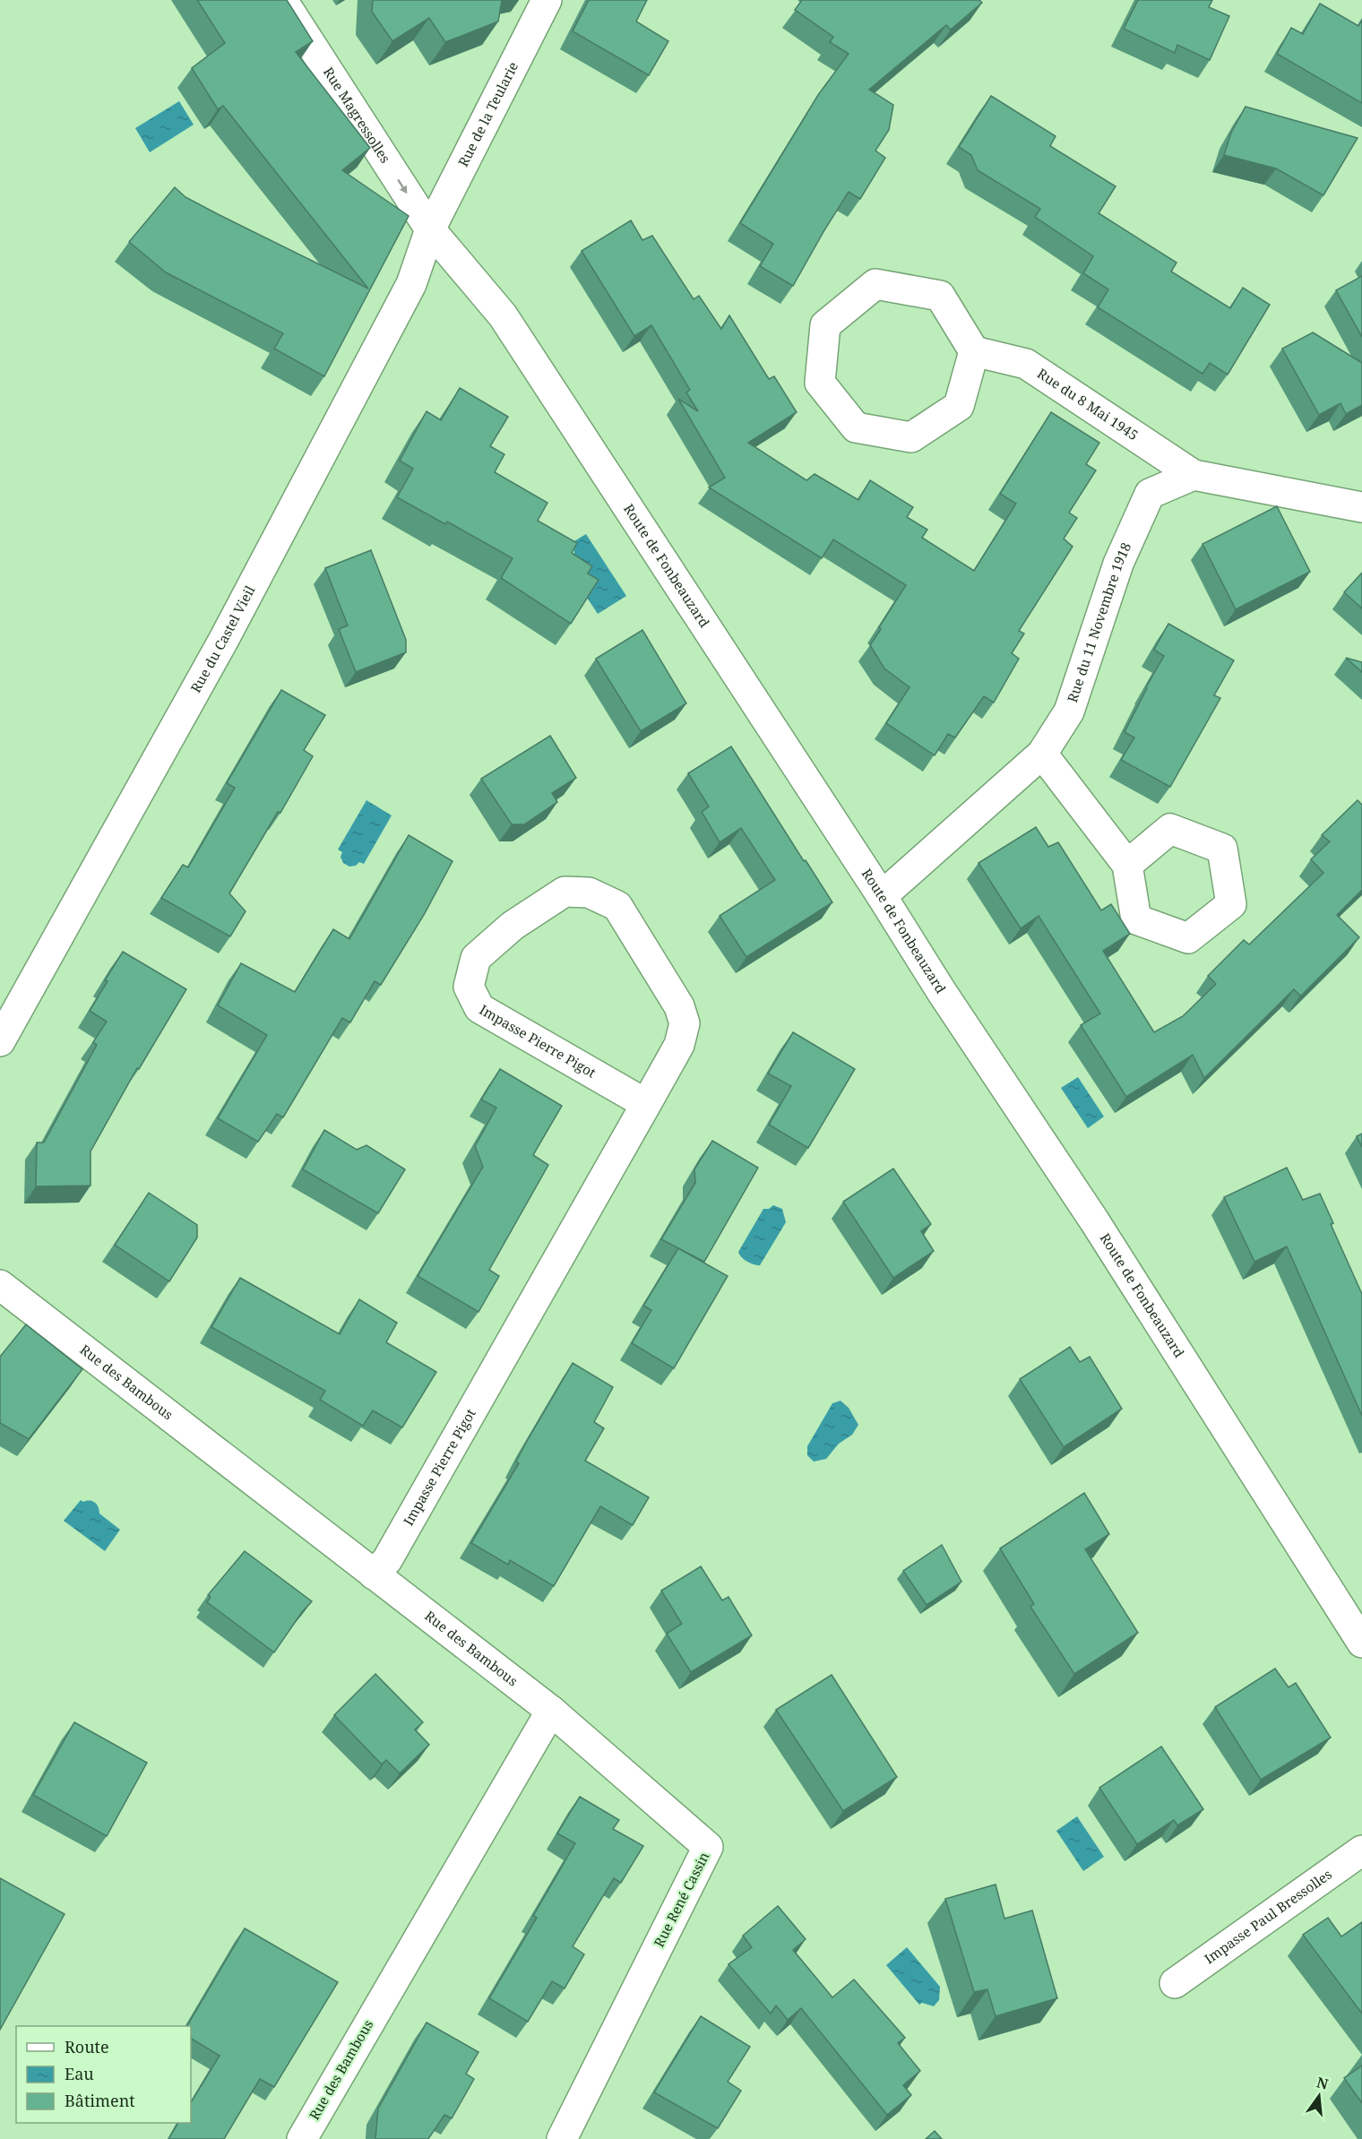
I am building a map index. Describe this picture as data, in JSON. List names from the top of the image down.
{
  "streets": {
    "street": [
      "Rue Magressolles",
      "Rue de la Teularie",
      "Rue du 8 Mai 1945",
      "Route de Fonbeauzard",
      "Rue du 11 Novembre 1918",
      "Rue du Castel Vieil",
      "Impasse Pierre Pigot",
      "Rue des Bambous",
      "Rue René Cassin",
      "Impasse Paul Bressolles"
    ]
  },
  "crossings": [
    ["Rue Magressolles", "Rue de la Teularie"],
    ["Rue Magressolles", "Route de Fonbeauzard"],
    ["Rue Magressolles", "Rue du Castel Vieil"],
    ["Rue de la Teularie", "Route de Fonbeauzard"],
    ["Rue de la Teularie", "Rue du Castel Vieil"],
    ["Rue du 8 Mai 1945", "Rue du 11 Novembre 1918"],
    ["Route de Fonbeauzard", "Rue du 11 Novembre 1918"],
    ["Route de Fonbeauzard", "Rue du Castel Vieil"],
    ["Impasse Pierre Pigot", "Rue des Bambous"],
    ["Rue des Bambous", "Rue René Cassin"]
  ],
  "one_way": ["Rue Magressolles"],
  "legend": ["Route", "Eau", "Bâtiment"],
  "north": "top"
}
